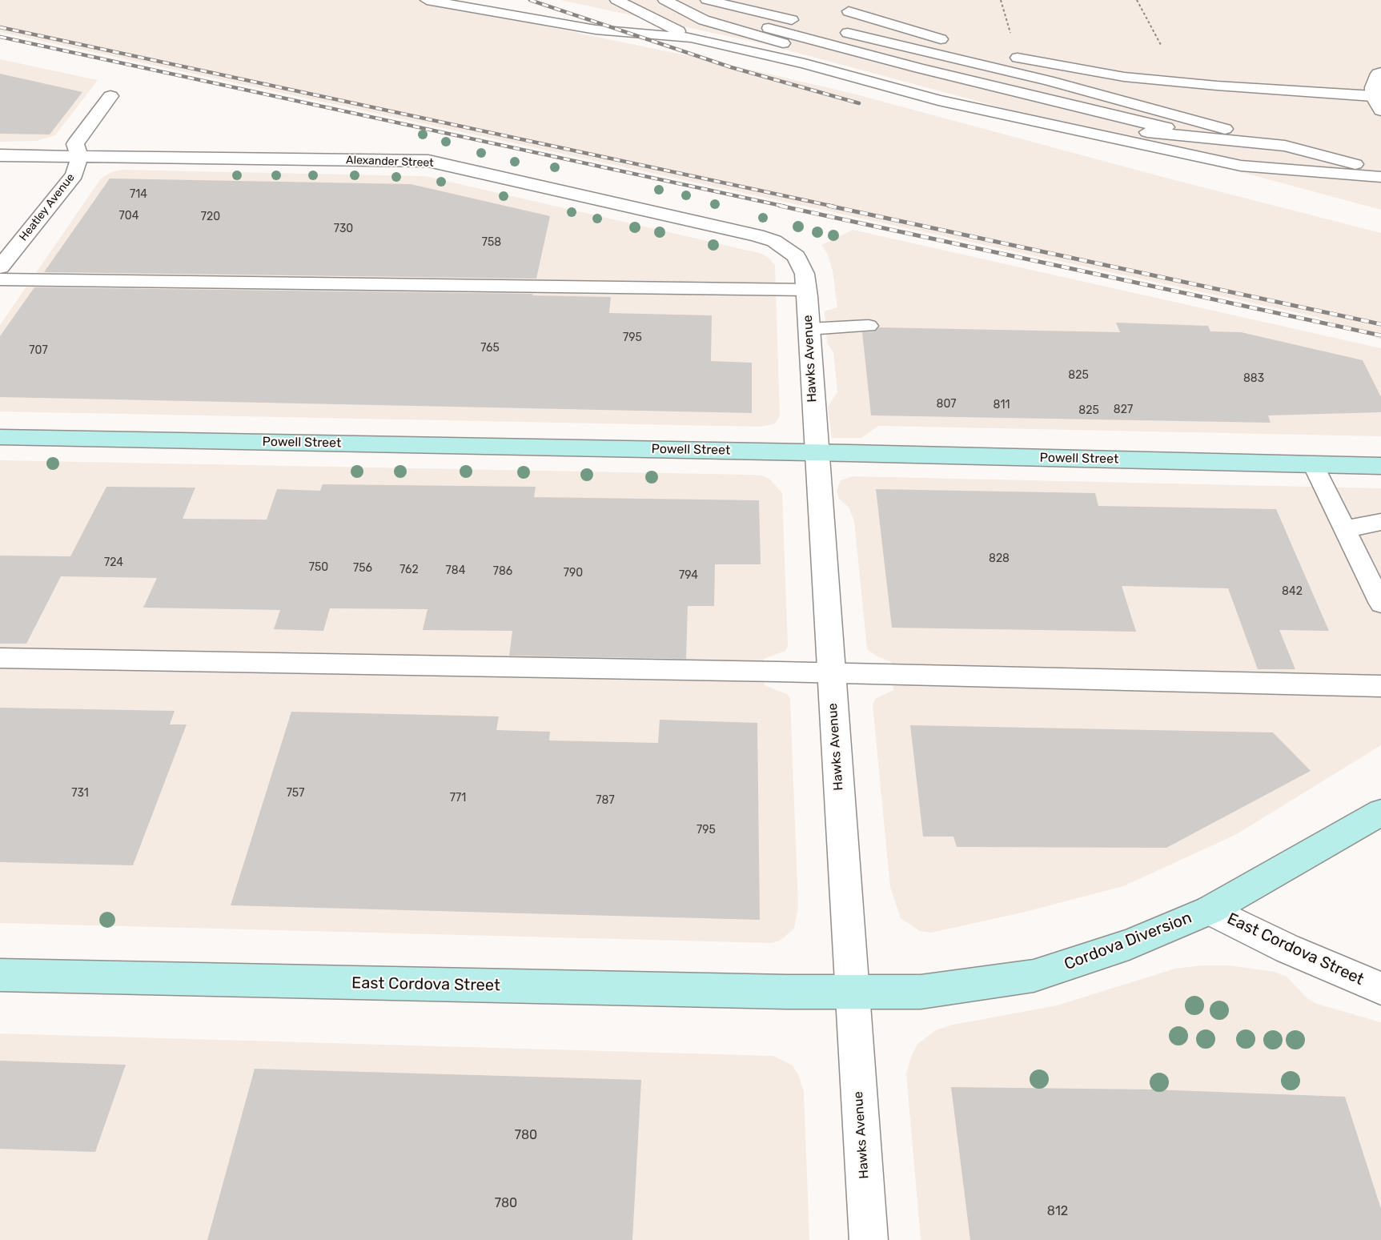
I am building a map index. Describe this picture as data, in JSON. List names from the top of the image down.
{
  "streets": {
    "main road": ["Powell Street", "Cordova Diversion", "East Cordova Street"],
    "street": ["Alexander Street", "Heatley Avenue", "Hawks Avenue"]
  },
  "crossings": [
    ["Alexander Street", "Heatley Avenue"],
    ["Alexander Street", "Hawks Avenue"],
    ["Hawks Avenue", "Powell Street"],
    ["Hawks Avenue", "Cordova Diversion"],
    ["Hawks Avenue", "East Cordova Street"],
    ["Cordova Diversion", "East Cordova Street"]
  ],
  "house_numbers": [
    "714",
    "704",
    "720",
    "730",
    "758",
    "795",
    "765",
    "707",
    "825",
    "883",
    "807",
    "811",
    "827",
    "825",
    "828",
    "724",
    "750",
    "756",
    "762",
    "784",
    "786",
    "790",
    "794",
    "842",
    "731",
    "757",
    "771",
    "787",
    "795",
    "780",
    "780",
    "812"
  ]
}
